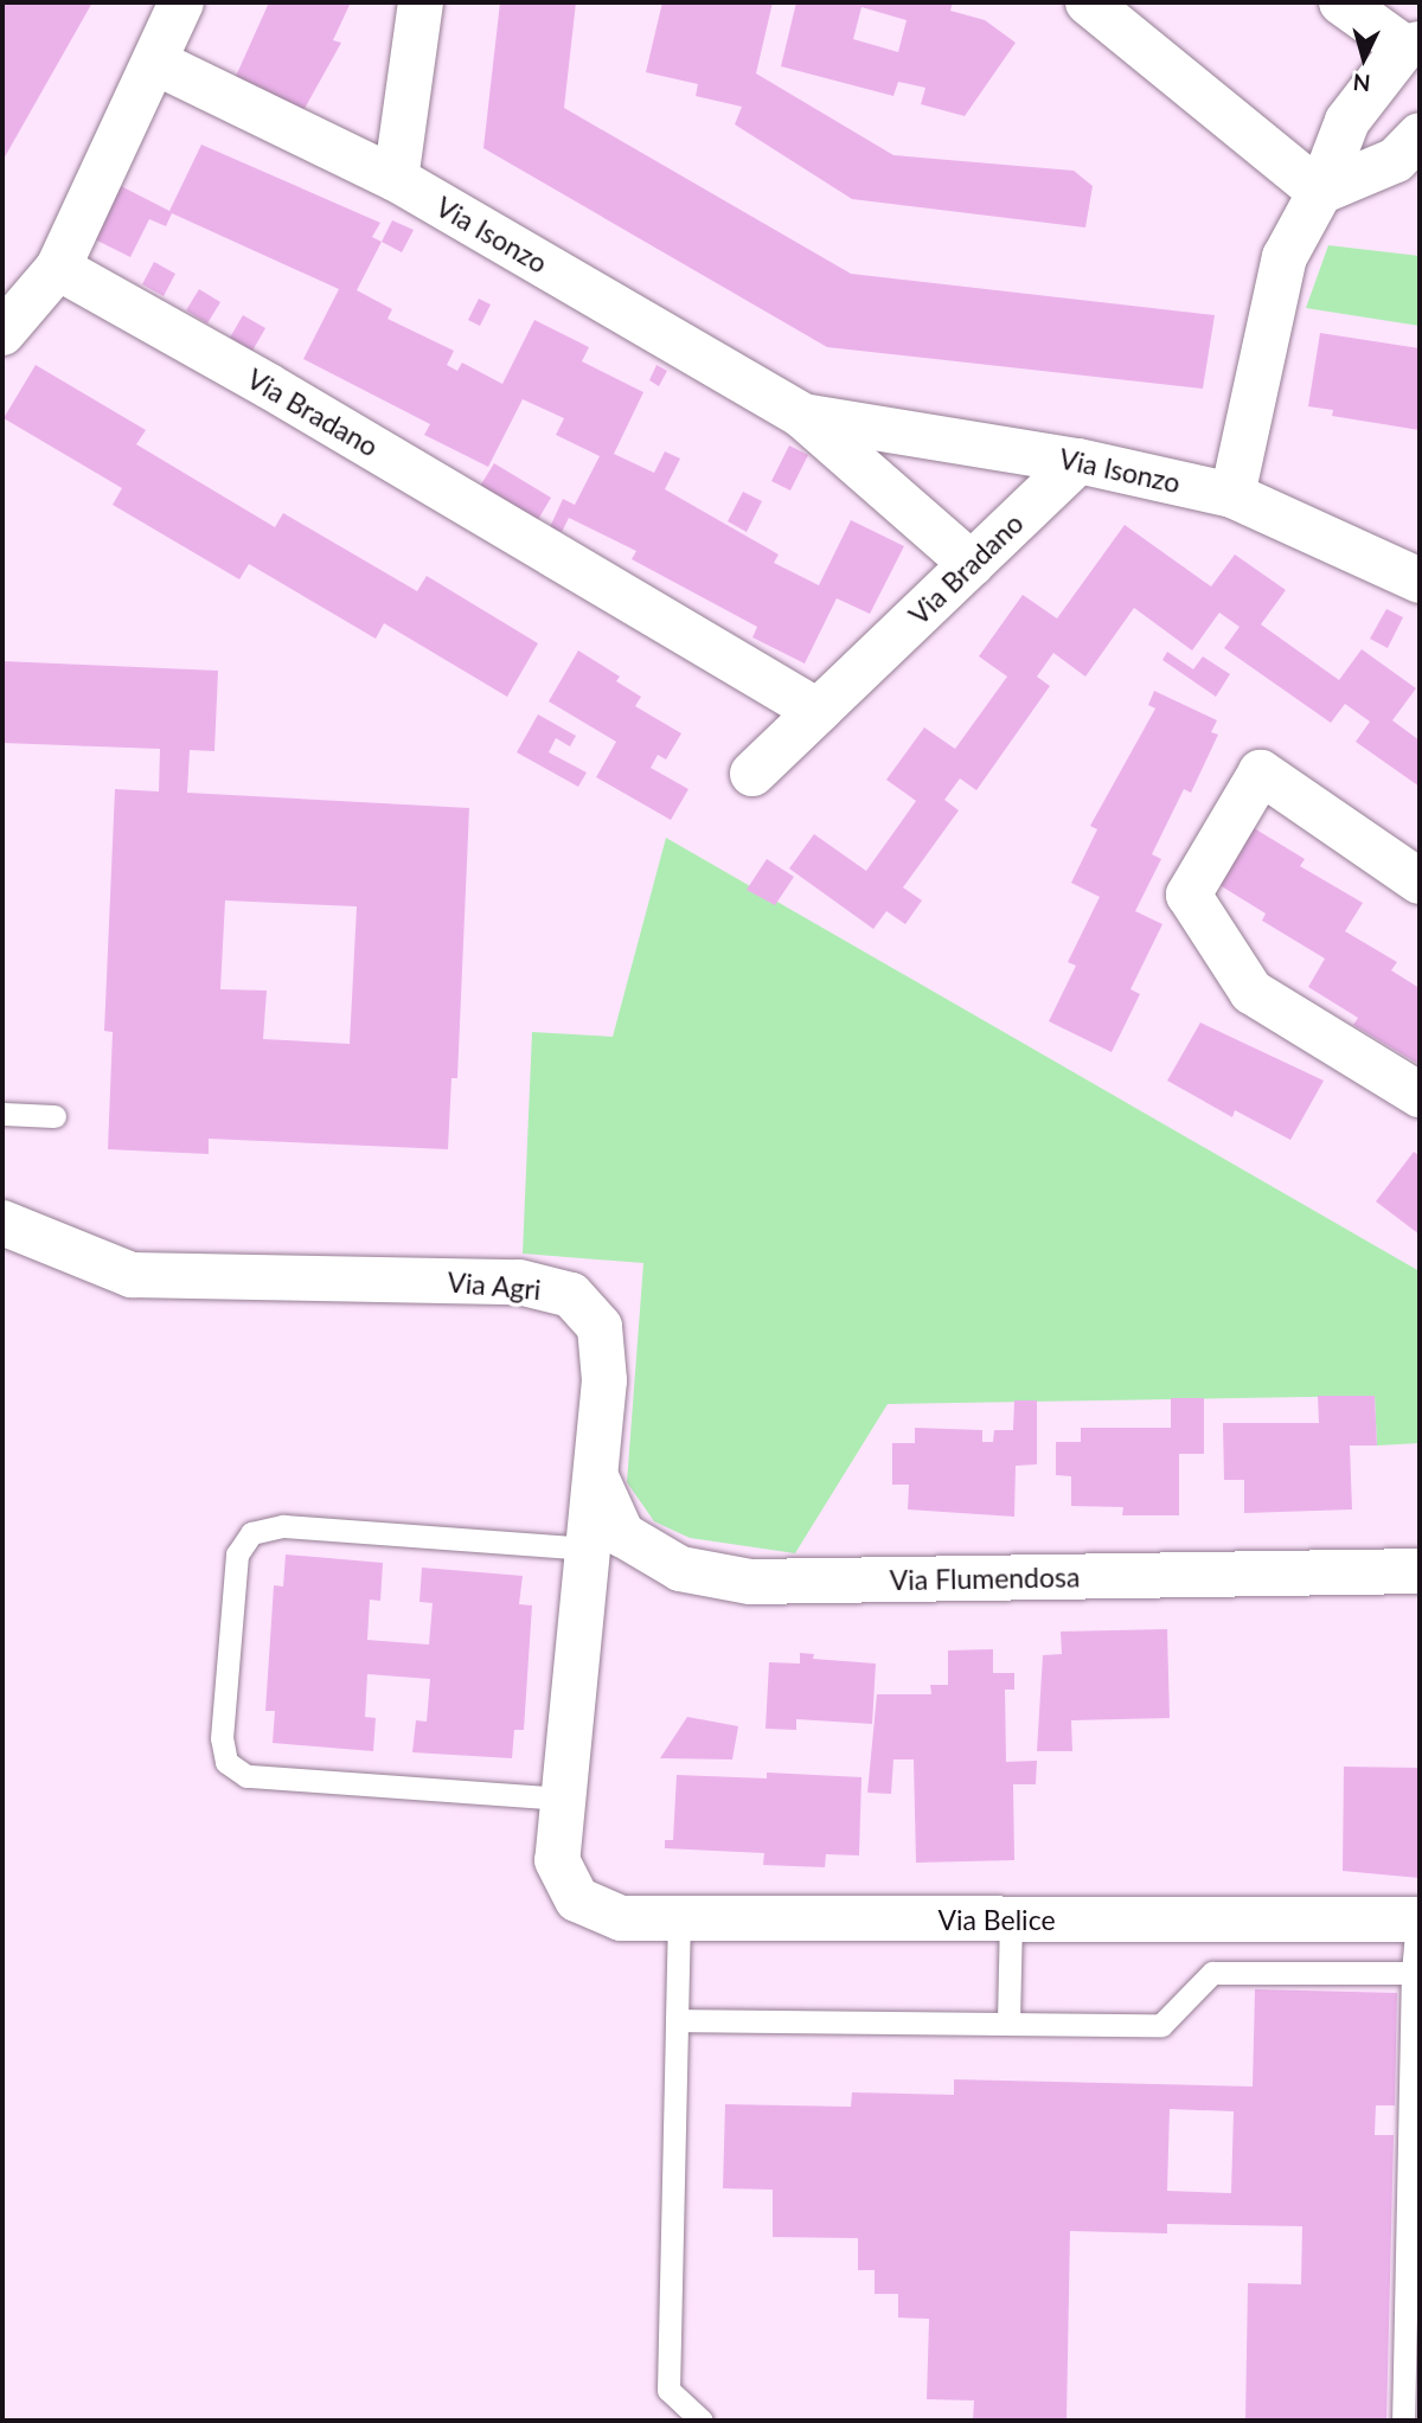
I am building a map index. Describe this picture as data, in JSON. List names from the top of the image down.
{
  "streets": {
    "street": [
      "Via Isonzo",
      "Via Bradano",
      "Via Agri",
      "Via Flumendosa",
      "Via Belice"
    ]
  },
  "crossings": [
    ["Via Isonzo", "Via Bradano"],
    ["Via Agri", "Via Flumendosa"],
    ["Via Agri", "Via Belice"]
  ],
  "north": "bottom"
}
